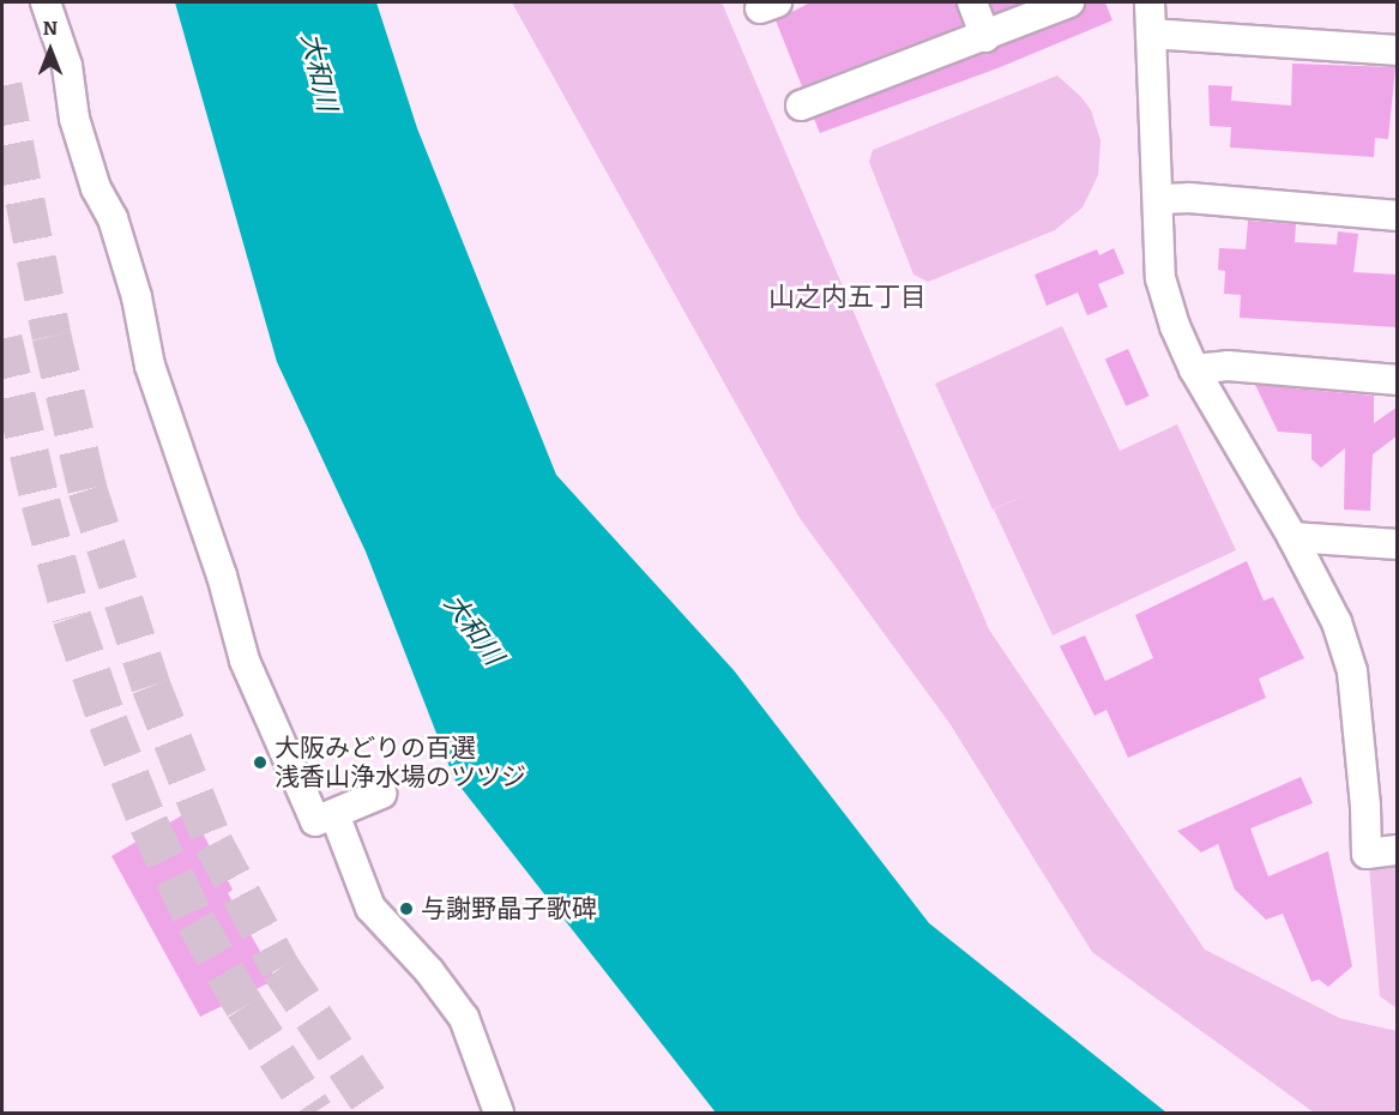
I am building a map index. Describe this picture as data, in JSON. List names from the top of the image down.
{
  "districts": ["山之内五丁目"],
  "water": ["大和川"],
  "places": ["大阪みどりの百選 浅香山浄水場のツツジ", "与謝野晶子歌碑"],
  "north": "top"
}
